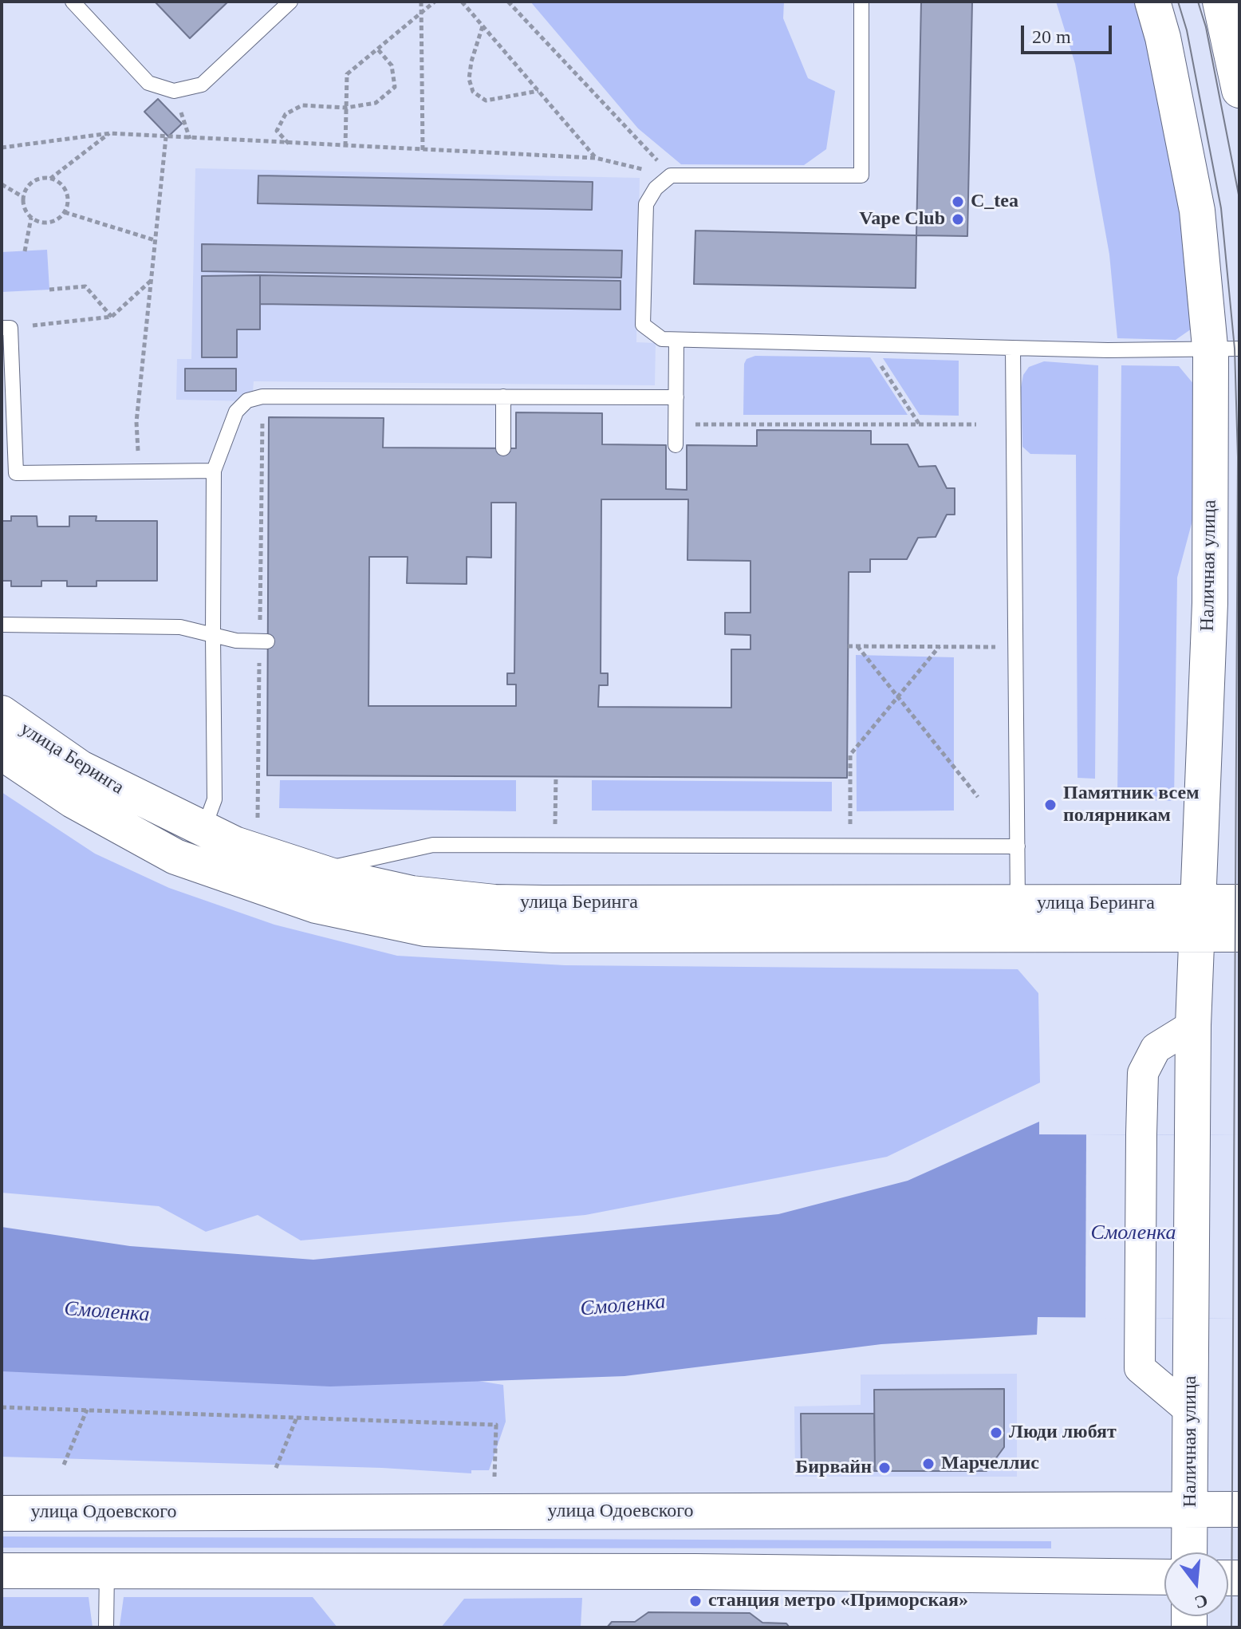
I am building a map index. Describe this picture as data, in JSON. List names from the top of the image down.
{
  "streets": {
    "street": ["Наличная улица", "улица Беринга", "улица Одоевского"]
  },
  "crossings": [
    ["Наличная улица", "улица Беринга"],
    ["Наличная улица", "улица Одоевского"]
  ],
  "water": ["Смоленка"],
  "places": [
    "C_tea",
    "Vape Club",
    "Памятник всем полярникам",
    "Люди любят",
    "Марчеллис",
    "Бирвайн",
    "станция метро «Приморская»"
  ],
  "scale_bar": "20 m",
  "north": "bottom"
}
